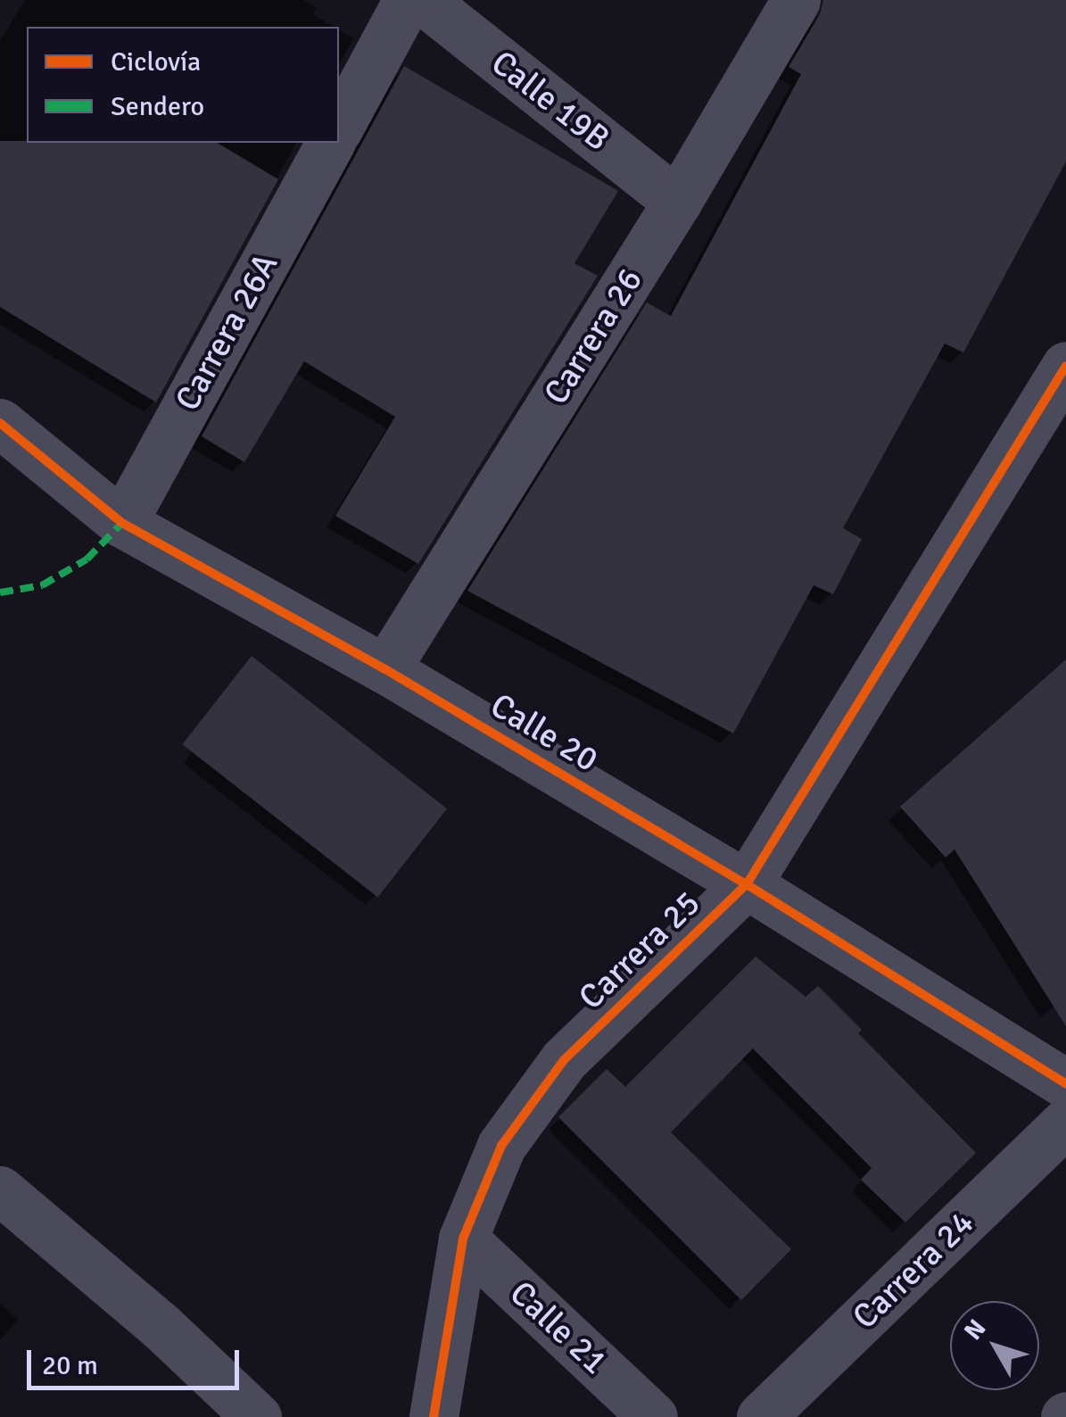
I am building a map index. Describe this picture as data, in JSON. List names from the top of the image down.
{
  "streets": {
    "street": [
      "Calle 19B",
      "Carrera 26A",
      "Carrera 26",
      "Calle 20",
      "Carrera 25",
      "Carrera 24",
      "Calle 21"
    ]
  },
  "crossings": [
    ["Calle 19B", "Carrera 26"],
    ["Carrera 26A", "Calle 20"],
    ["Carrera 26", "Calle 20"],
    ["Calle 20", "Carrera 25"],
    ["Carrera 25", "Calle 21"]
  ],
  "legend": ["Ciclovía", "Sendero"],
  "scale_bar": "20 m",
  "north": "top left"
}
